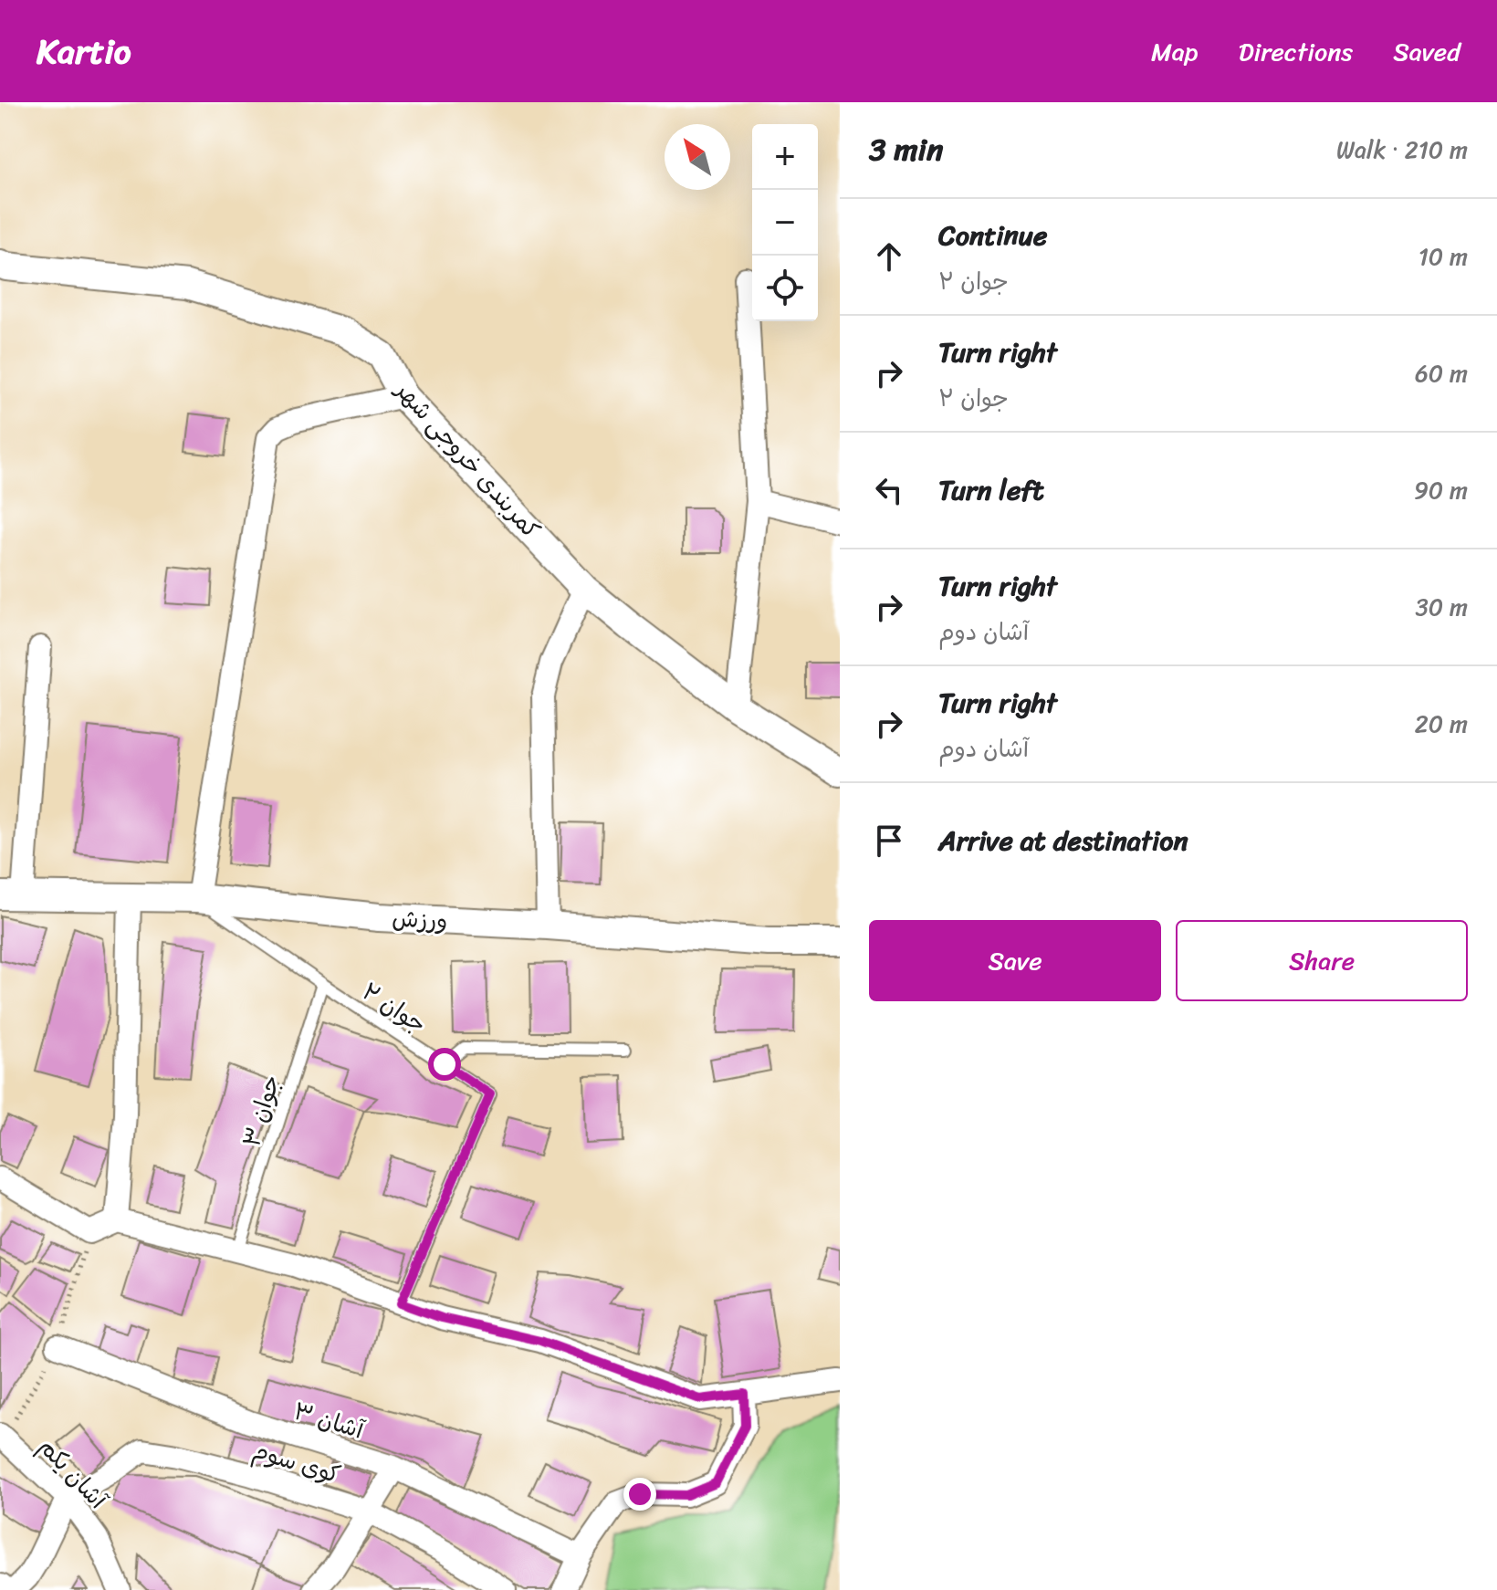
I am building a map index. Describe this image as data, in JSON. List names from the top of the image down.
{
  "streets": {
    "street": [
      "کمربندی خروجی شهر",
      "ورزش",
      "آشان ۳",
      "کوی سوم",
      "آشان یکم"
    ],
    "lane": ["جوان ۲", "جوان ۳"]
  },
  "crossings": [
    ["ورزش", "جوان ۲"],
    ["جوان ۲", "جوان ۳"],
    ["کوی سوم", "آشان یکم"]
  ],
  "north": "top left",
  "page": {
    "header": "Kartio",
    "nav": ["Map", "Directions", "Saved"],
    "heading": ["3 min", "Walk · 210 m"],
    "map_buttons": ["+", "−"],
    "list": [
      ["Continue", "جوان ۲", "10 m"],
      ["Turn right", "جوان ۲", "60 m"],
      ["Turn left", "90 m"],
      ["Turn right", "آشان دوم", "30 m"],
      ["Turn right", "آشان دوم", "20 m"],
      "Arrive at destination"
    ],
    "buttons": ["Save", "Share"]
  }
}
